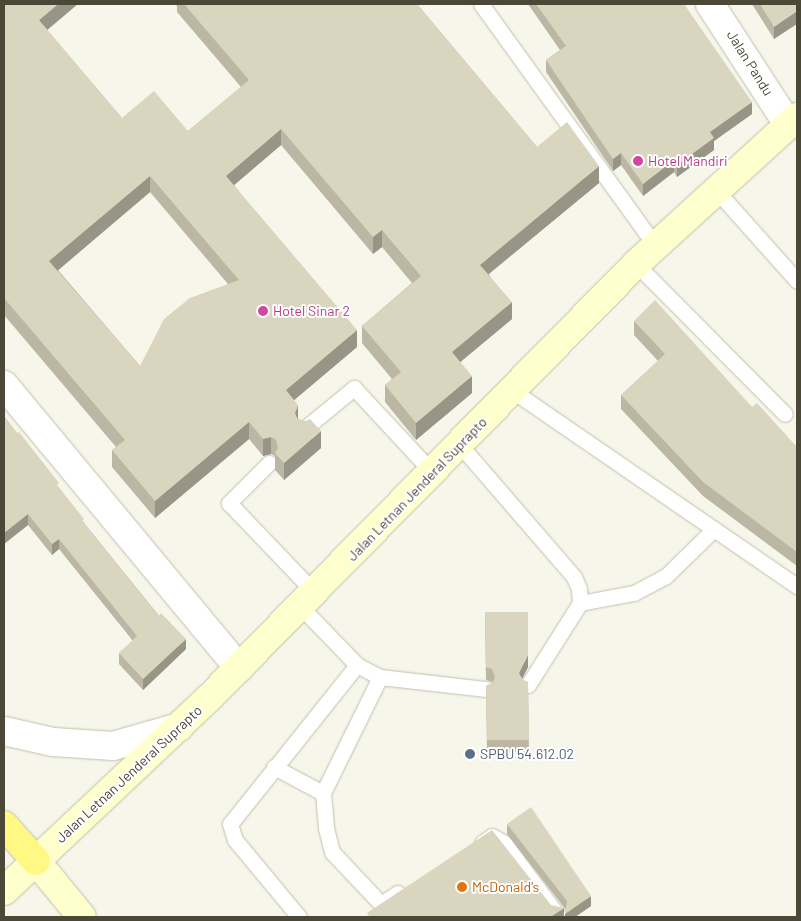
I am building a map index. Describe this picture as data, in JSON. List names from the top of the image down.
{
  "streets": {
    "main road": ["Jalan Letnan Jenderal Suprapto"],
    "street": ["Jalan Pandu"]
  },
  "crossings": [
    ["Jalan Pandu", "Jalan Letnan Jenderal Suprapto"]
  ],
  "places": [
    "Hotel Mandiri",
    "Hotel Sinar 2",
    "SPBU 54.612.02",
    "McDonald's"
  ]
}
